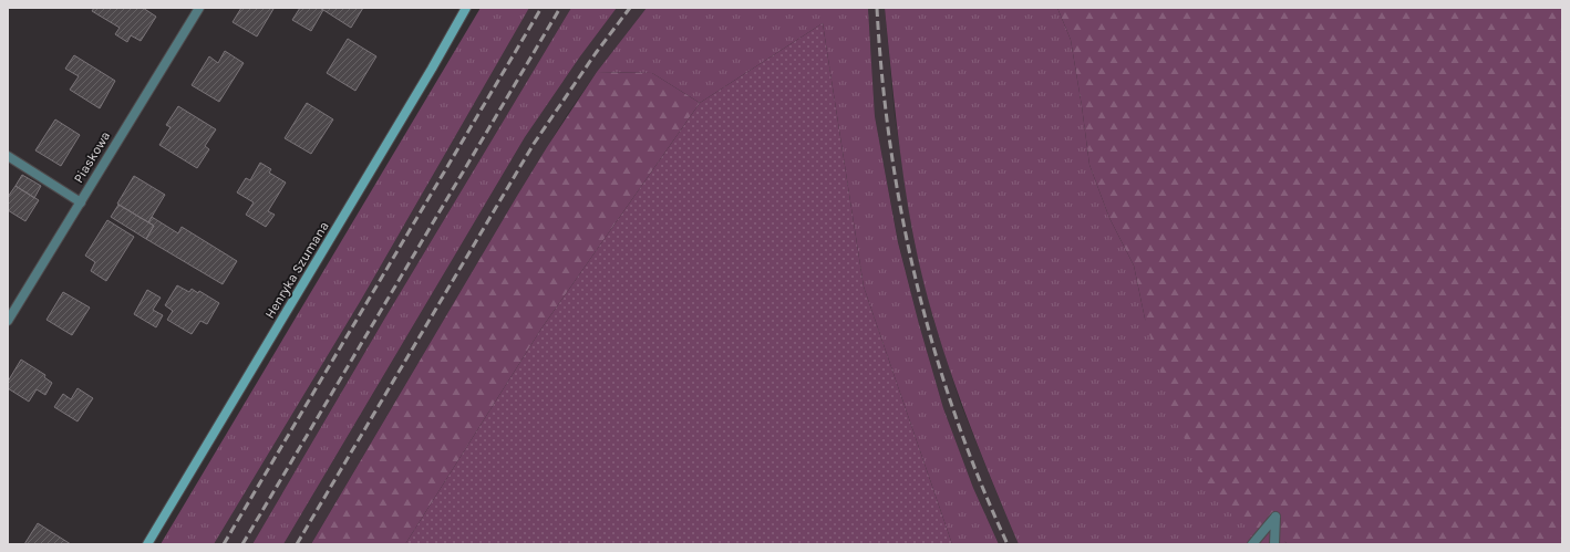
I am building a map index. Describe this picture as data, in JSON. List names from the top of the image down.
{
  "streets": {
    "street": ["Piaskowa", "Henryka Szumana"]
  }
}
